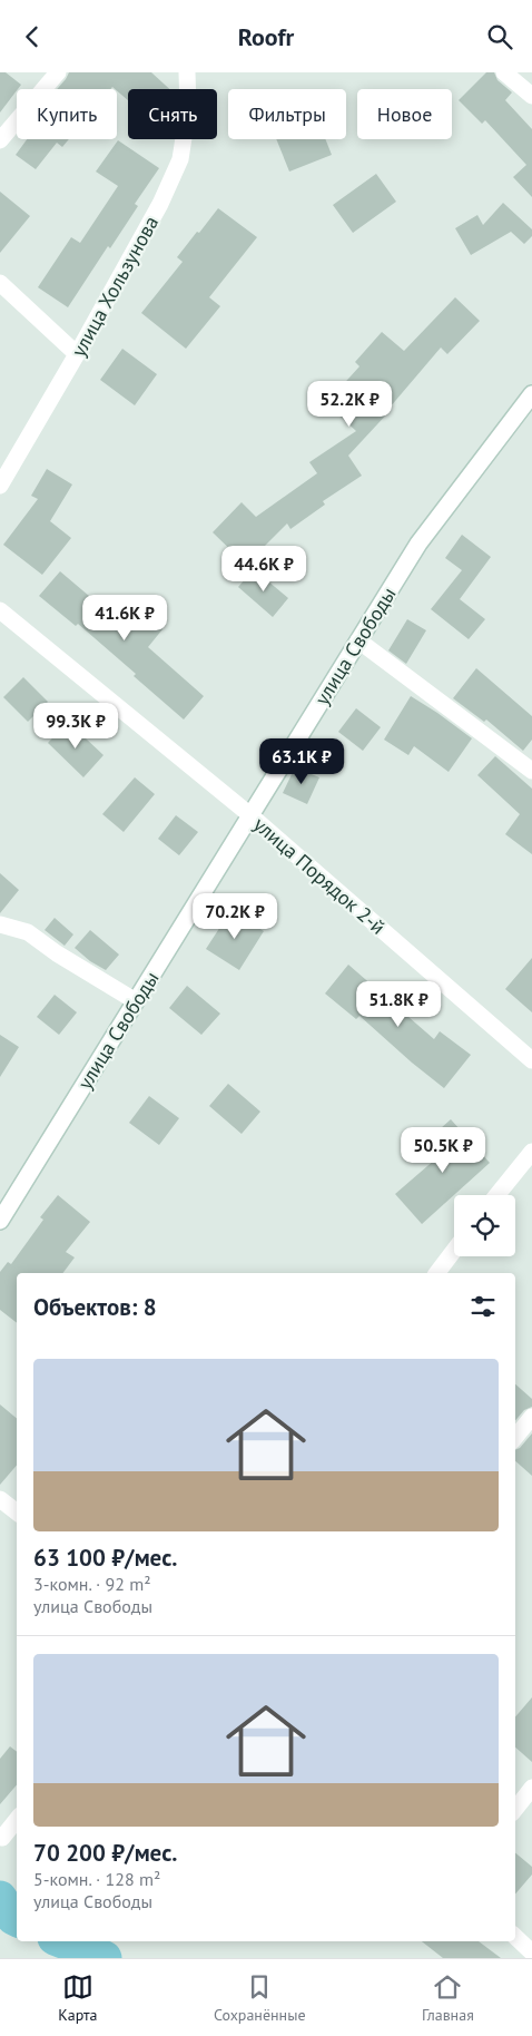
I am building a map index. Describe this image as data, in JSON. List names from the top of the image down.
{
  "streets": {
    "street": ["улица Хользунова", "улица Свободы", "улица Порядок 2-й"]
  },
  "crossings": [
    ["улица Свободы", "улица Порядок 2-й"]
  ],
  "page": {
    "header": "Roofr",
    "chip": [
      "Купить",
      "Снять",
      "Фильтры",
      "Новое"
    ],
    "price": [
      "52.2K ₽",
      "44.6K ₽",
      "41.6K ₽",
      "99.3K ₽",
      "63.1K ₽",
      "70.2K ₽",
      "51.8K ₽",
      "50.5K ₽"
    ],
    "heading": "Объектов: 8",
    "list": [
      {
        "name": "63 100 ₽/мес.",
        "note": "3-комн. · 92 m² · улица Свободы"
      },
      {
        "name": "70 200 ₽/мес.",
        "note": "5-комн. · 128 m² · улица Свободы"
      }
    ],
    "tabs": ["Карта", "Сохранённые", "Главная"]
  }
}
